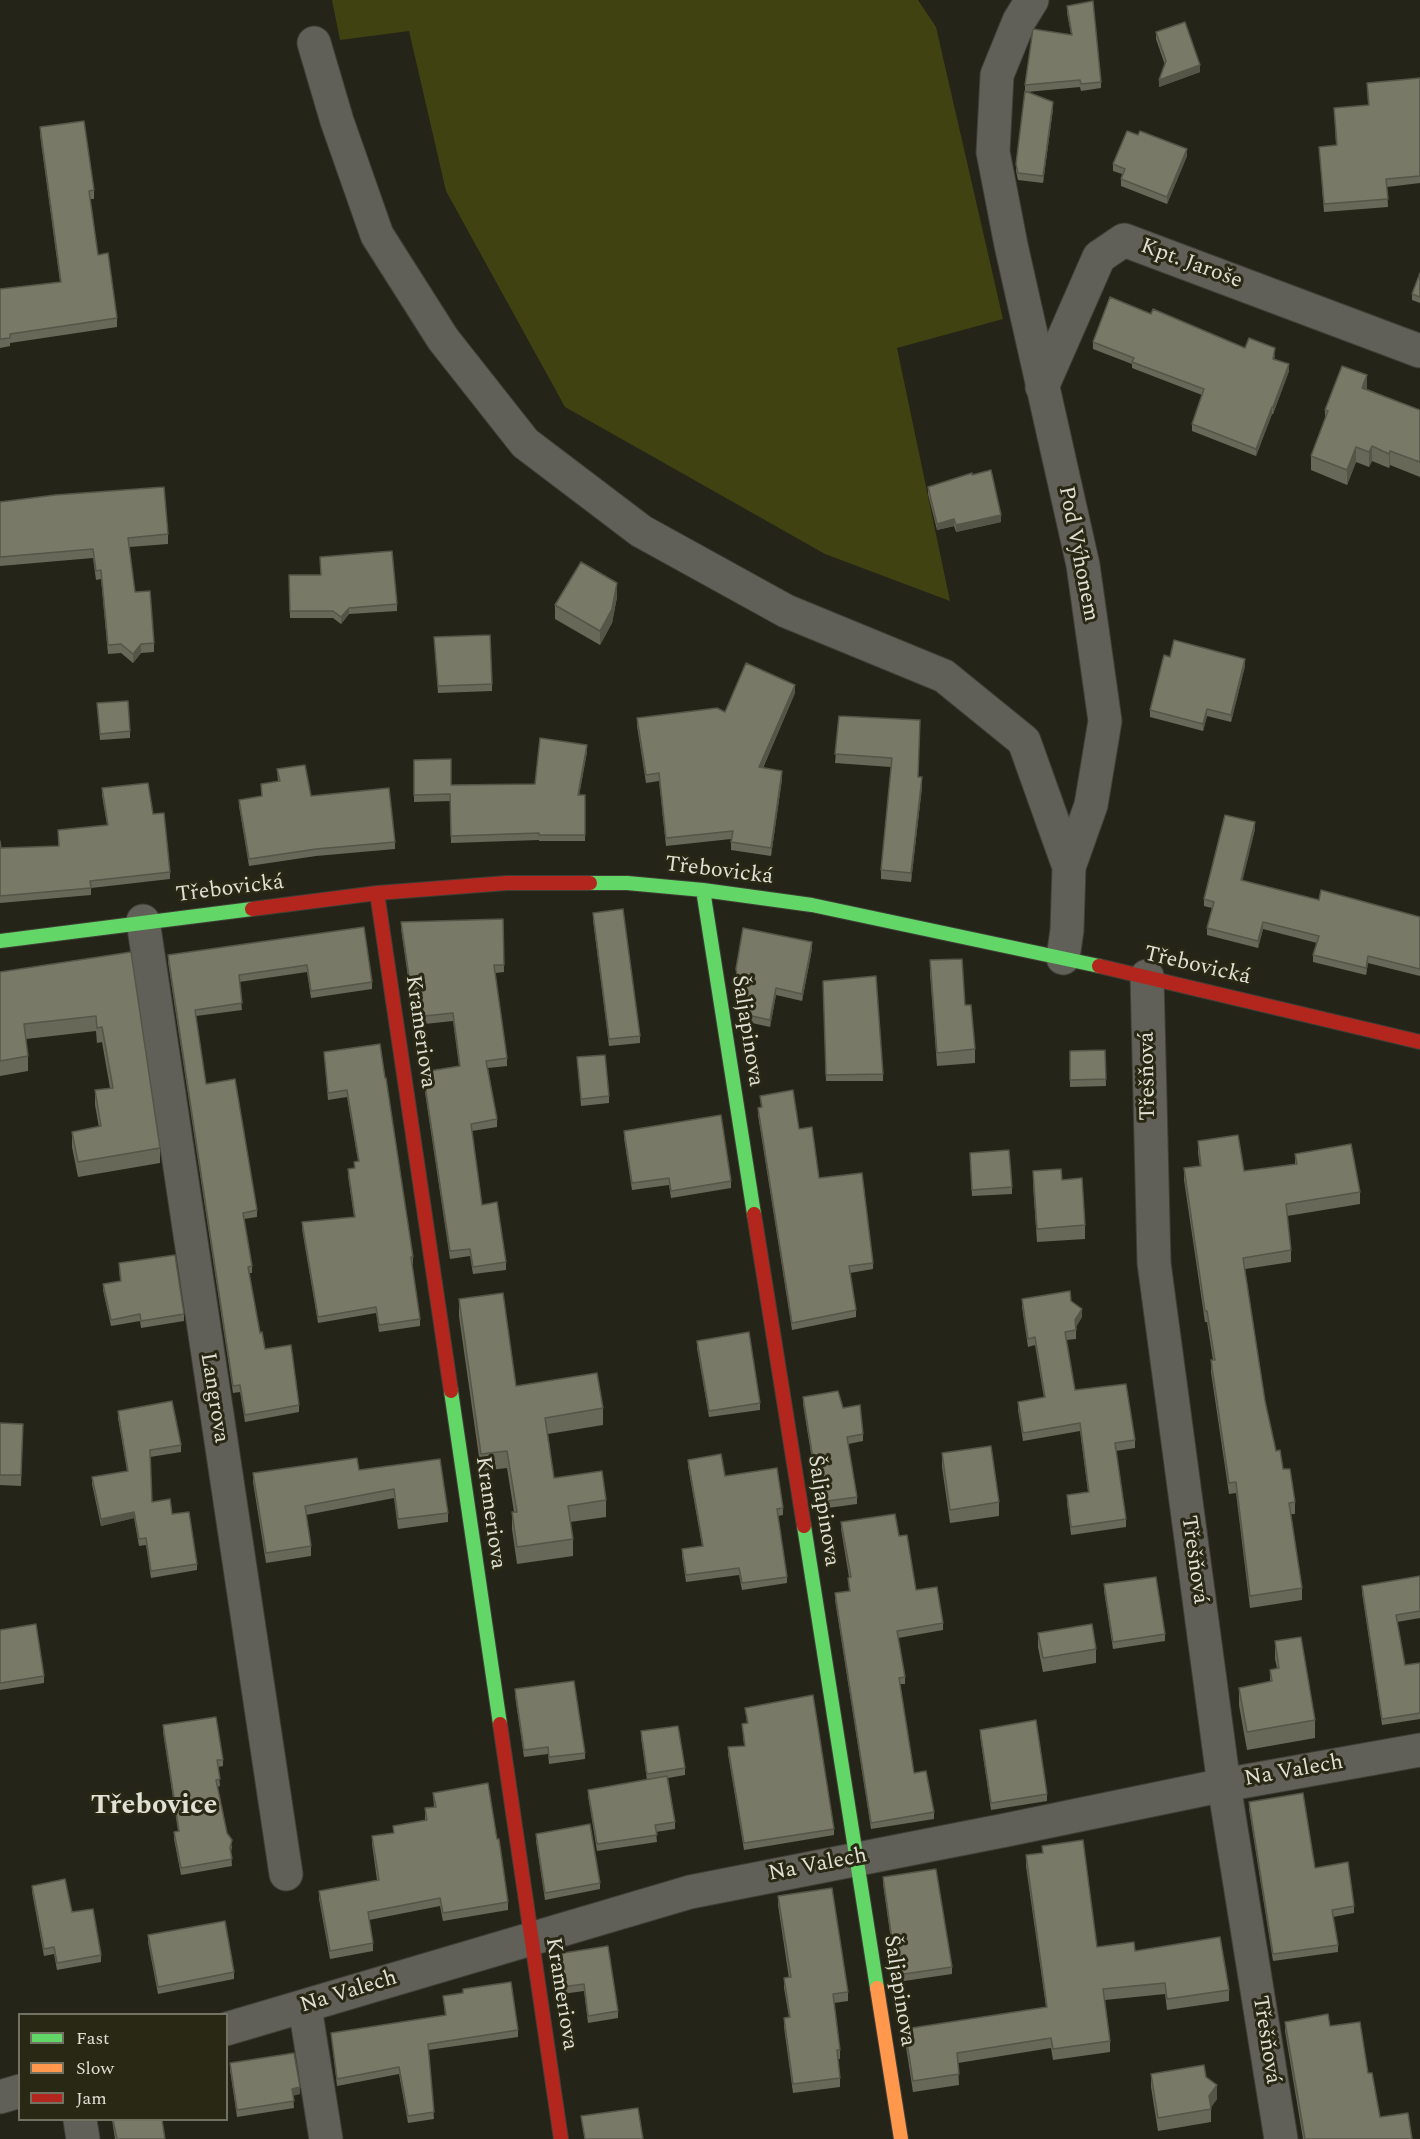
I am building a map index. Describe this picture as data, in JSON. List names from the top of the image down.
{
  "streets": {
    "street": [
      "Kpt. Jaroše",
      "Pod Výhonem",
      "Třebovická",
      "Šaljapinova",
      "Krameriova",
      "Třešňová",
      "Langrova",
      "Na Valech"
    ]
  },
  "crossings": [
    ["Kpt. Jaroše", "Pod Výhonem"],
    ["Pod Výhonem", "Třebovická"],
    ["Třebovická", "Šaljapinova"],
    ["Třebovická", "Krameriova"],
    ["Třebovická", "Třešňová"],
    ["Třebovická", "Langrova"],
    ["Šaljapinova", "Na Valech"],
    ["Krameriova", "Na Valech"],
    ["Třešňová", "Na Valech"]
  ],
  "districts": ["Třebovice"],
  "legend": ["Fast", "Slow", "Jam"]
}
